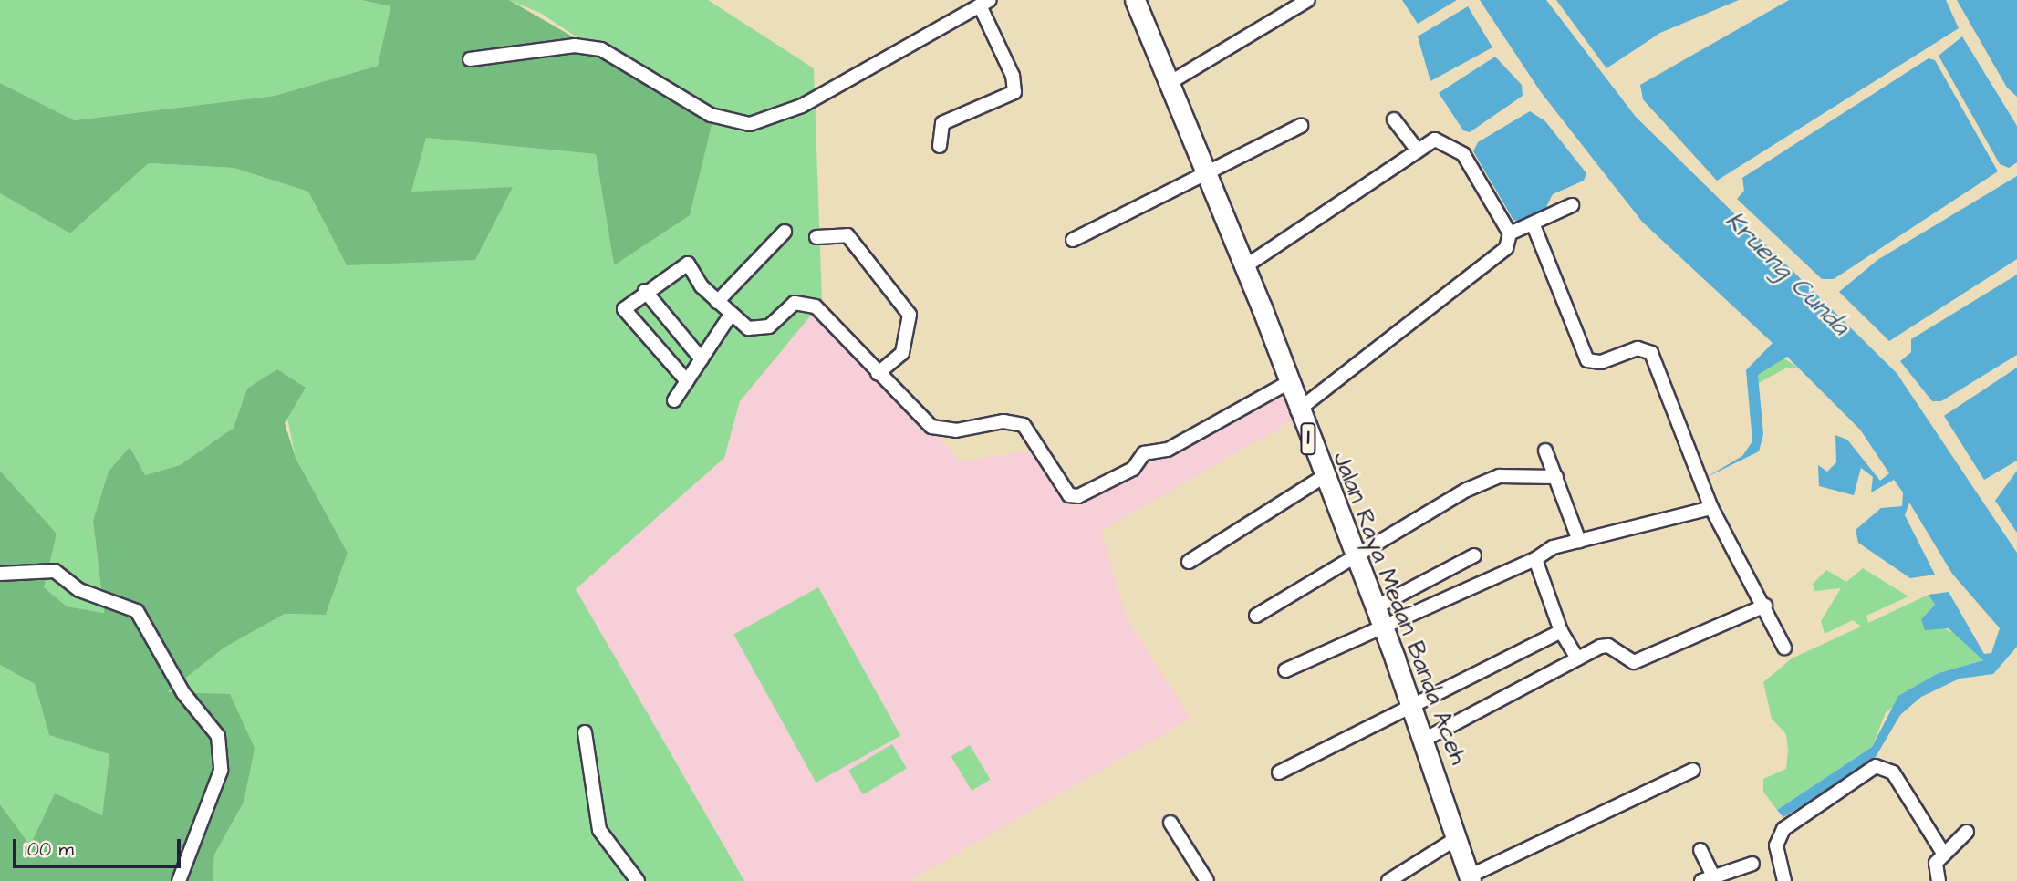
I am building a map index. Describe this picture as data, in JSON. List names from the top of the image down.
{
  "streets": {
    "highway": ["1", "Jalan Raya Medan Banda Aceh"]
  },
  "water": ["Krueng Cunda"],
  "scale_bar": "100 m"
}
